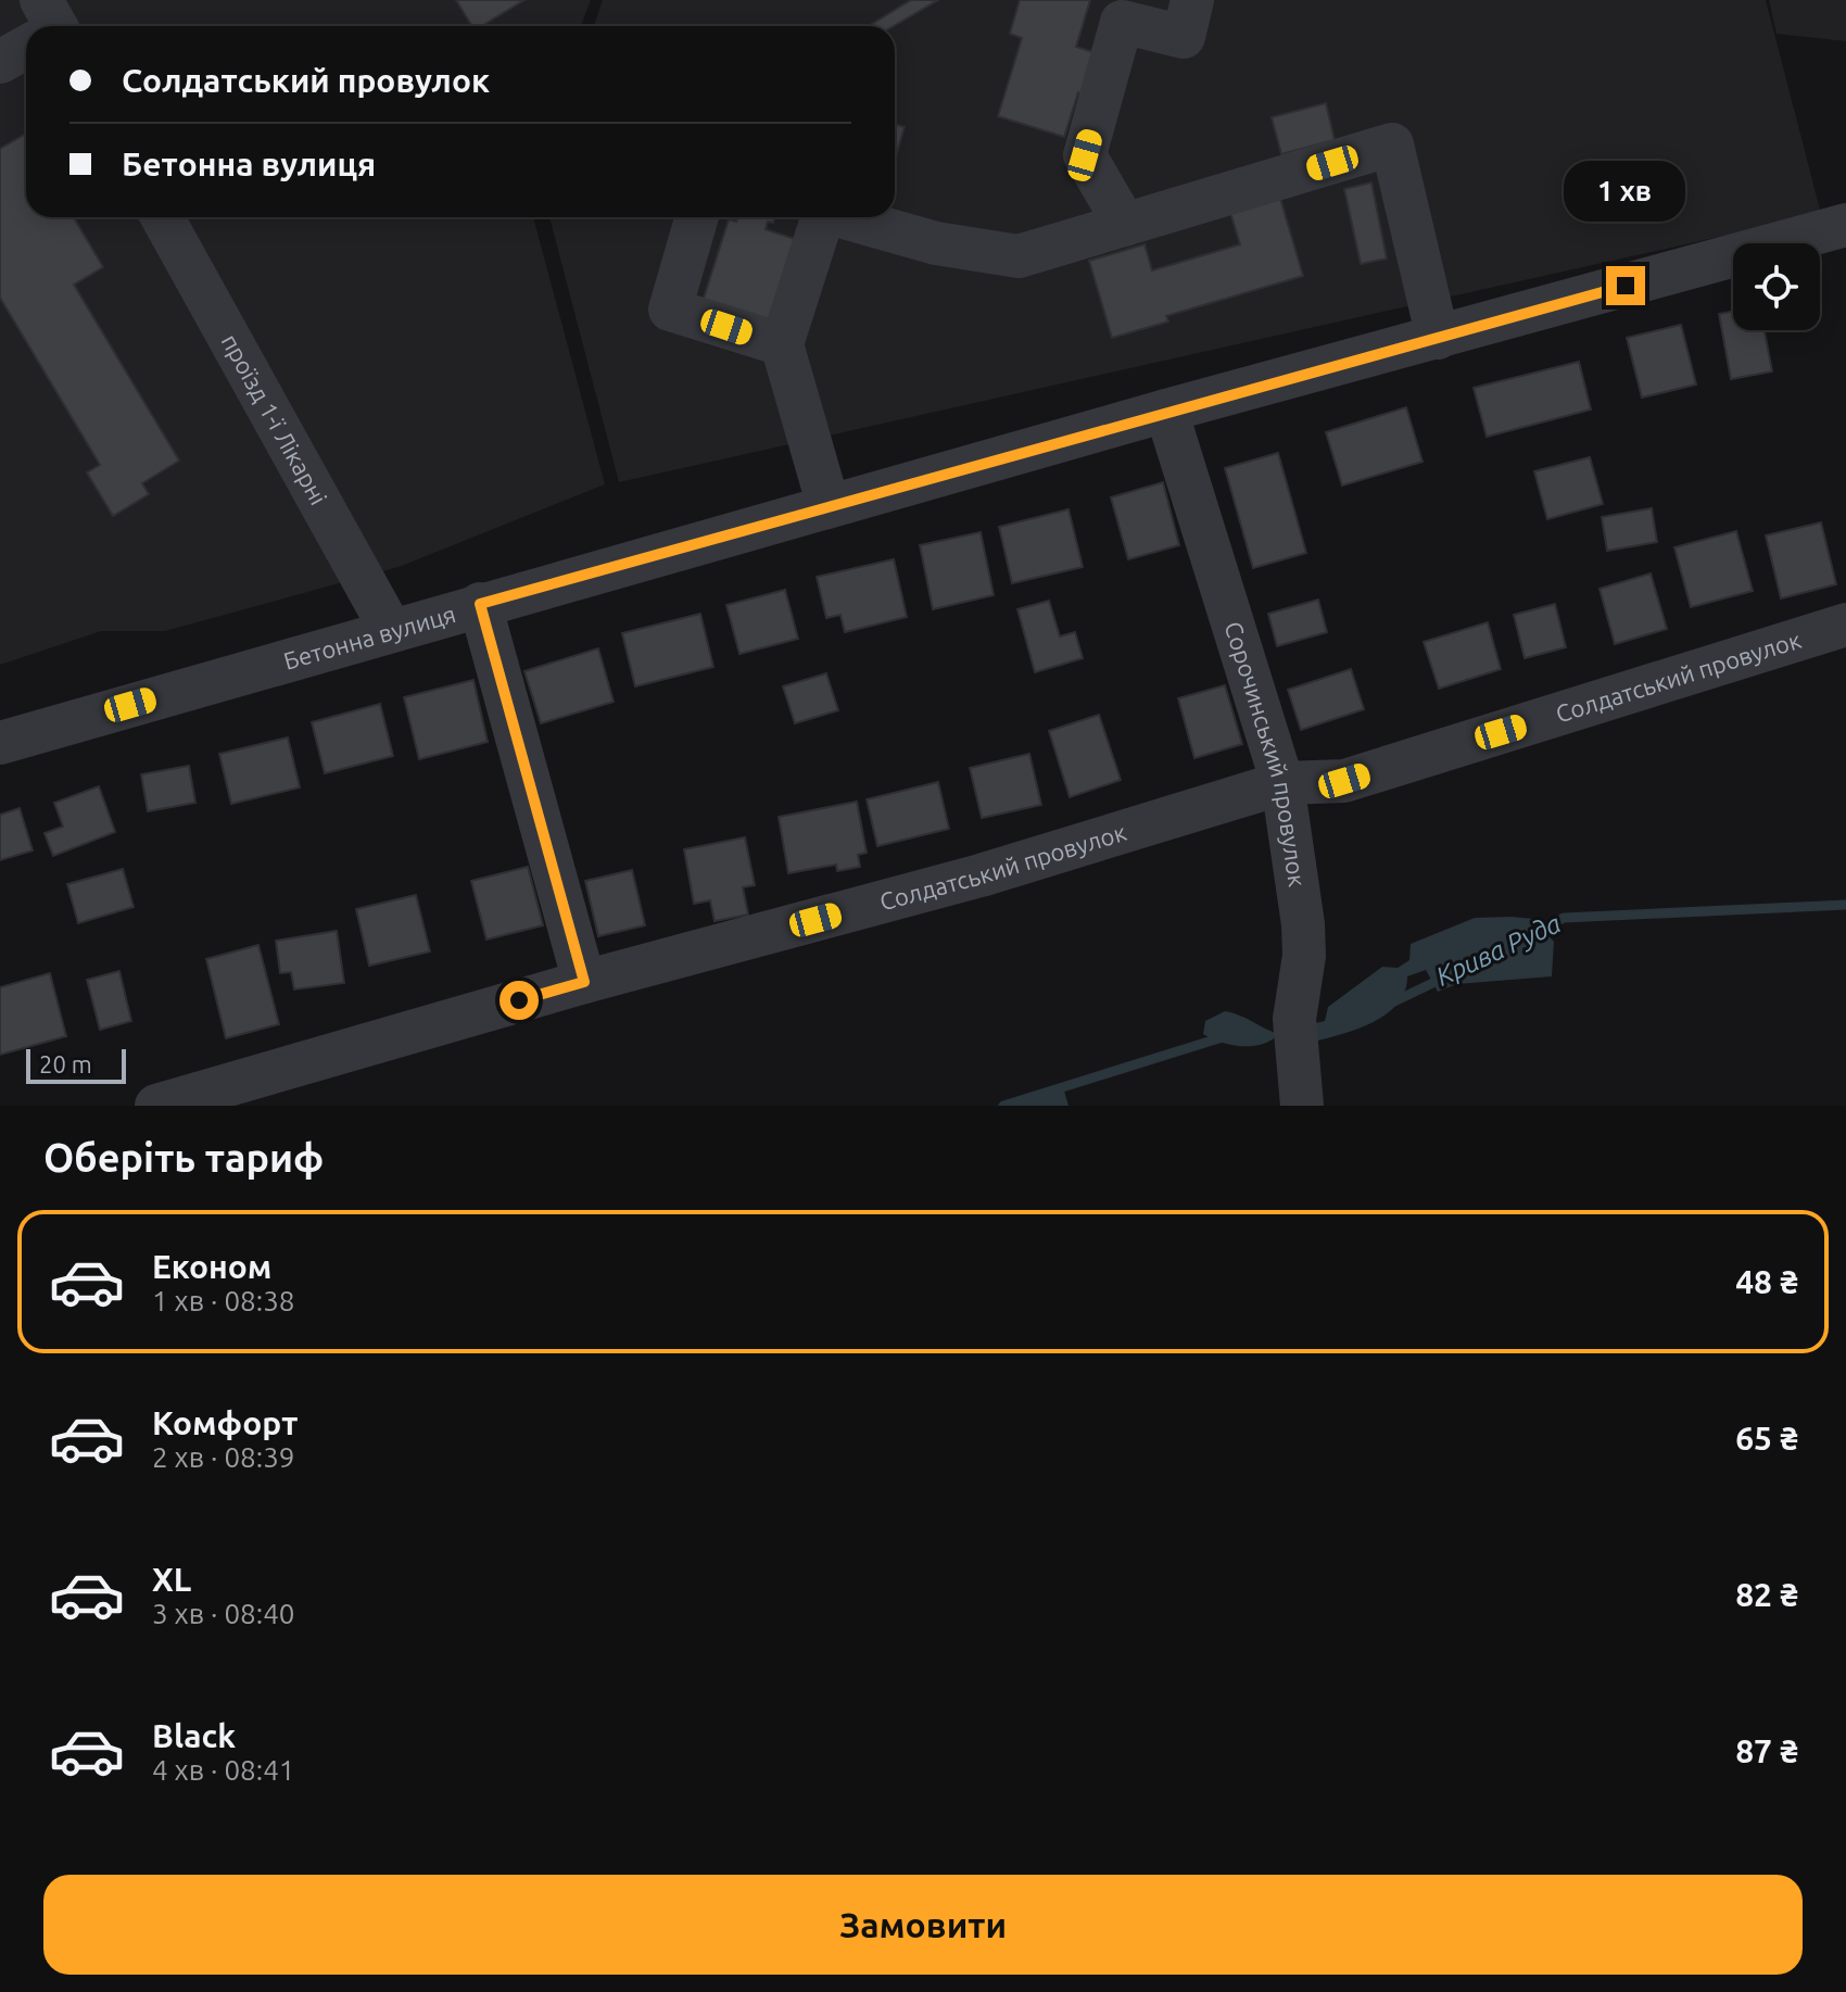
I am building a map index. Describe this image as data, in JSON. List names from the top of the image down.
{
  "streets": {
    "street": [
      "проїзд 1-ї Лікарні",
      "Бетонна вулиця",
      "Солдатський провулок",
      "Сорочинський провулок"
    ]
  },
  "crossings": [
    ["проїзд 1-ї Лікарні", "Бетонна вулиця"],
    ["Бетонна вулиця", "Сорочинський провулок"],
    ["Солдатський провулок", "Сорочинський провулок"]
  ],
  "water": ["Крива Руда"],
  "scale_bar": "20 m",
  "page": {
    "banner": ["Солдатський провулок", "Бетонна вулиця"],
    "bubble": "1 хв",
    "scale": "20 m",
    "heading": "Оберіть тариф",
    "list": [
      {
        "name": "Економ",
        "note": "1 хв · 08:38",
        "value": "48 ₴"
      },
      {
        "name": "Комфорт",
        "note": "2 хв · 08:39",
        "value": "65 ₴"
      },
      {
        "name": "XL",
        "note": "3 хв · 08:40",
        "value": "82 ₴"
      },
      {
        "name": "Black",
        "note": "4 хв · 08:41",
        "value": "87 ₴"
      }
    ],
    "buttons": "Замовити"
  }
}
